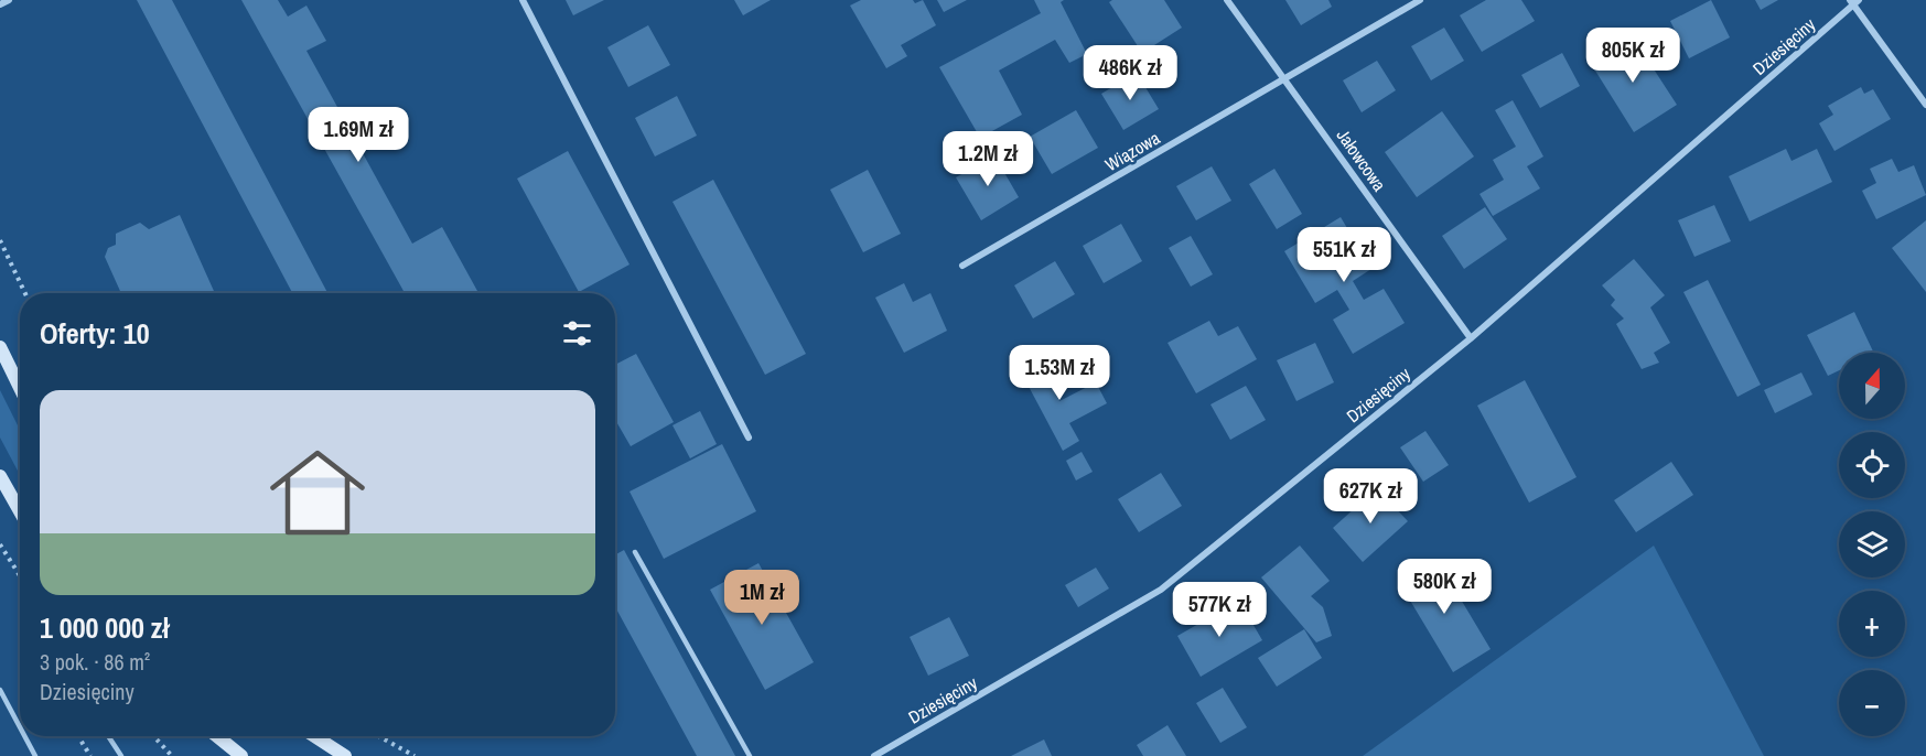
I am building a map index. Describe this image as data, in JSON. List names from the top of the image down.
{
  "streets": {
    "street": ["Dziesięciny", "Wiązowa", "Jałowcowa"]
  },
  "crossings": [
    ["Dziesięciny", "Jałowcowa"],
    ["Wiązowa", "Jałowcowa"]
  ],
  "north": "top",
  "page": {
    "price": [
      "805K zł",
      "486K zł",
      "1.69M zł",
      "1.2M zł",
      "551K zł",
      "1.53M zł",
      "627K zł",
      "580K zł",
      "1M zł",
      "577K zł"
    ],
    "heading": "Oferty: 10",
    "map_buttons": ["+", "−"],
    "list": [
      {
        "name": "1 000 000 zł",
        "note": "3 pok. · 86 m² · Dziesięciny"
      }
    ]
  }
}
